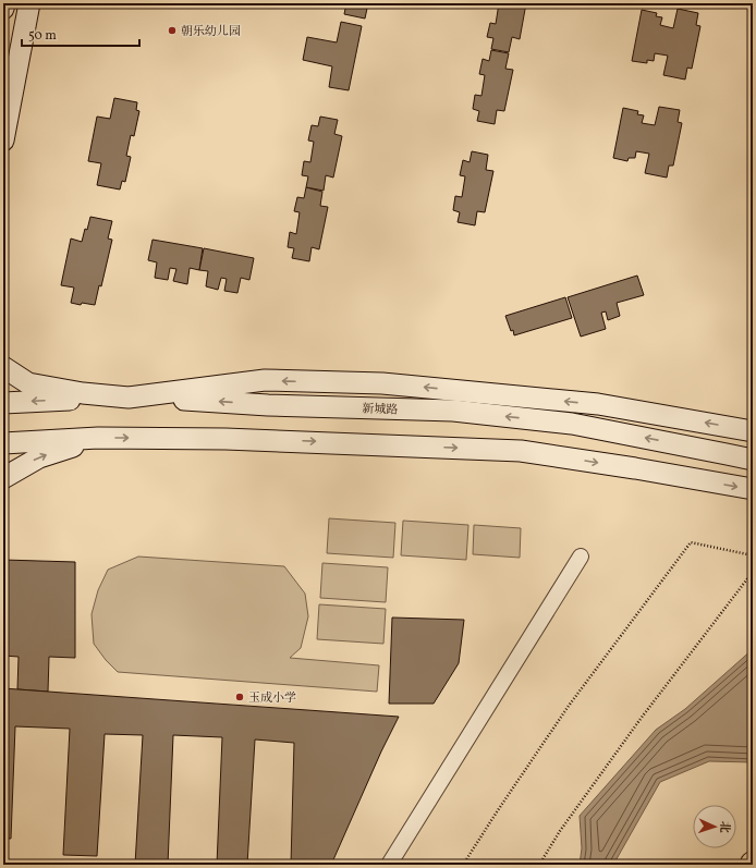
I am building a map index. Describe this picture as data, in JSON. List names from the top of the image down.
{
  "streets": {
    "street": ["新城路"]
  },
  "places": ["朝乐幼儿园", "玉成小学"],
  "scale_bar": "50 m",
  "north": "right"
}
